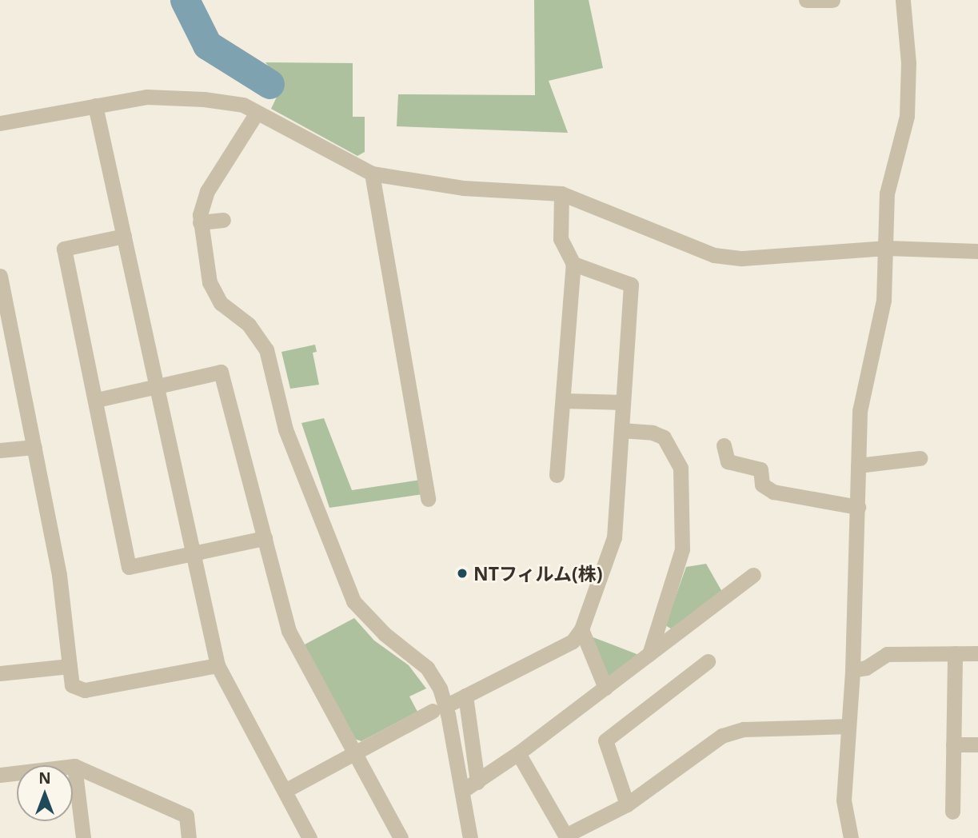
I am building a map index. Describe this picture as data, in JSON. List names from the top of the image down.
{
  "places": ["NTフィルム(株)"],
  "north": "top"
}
